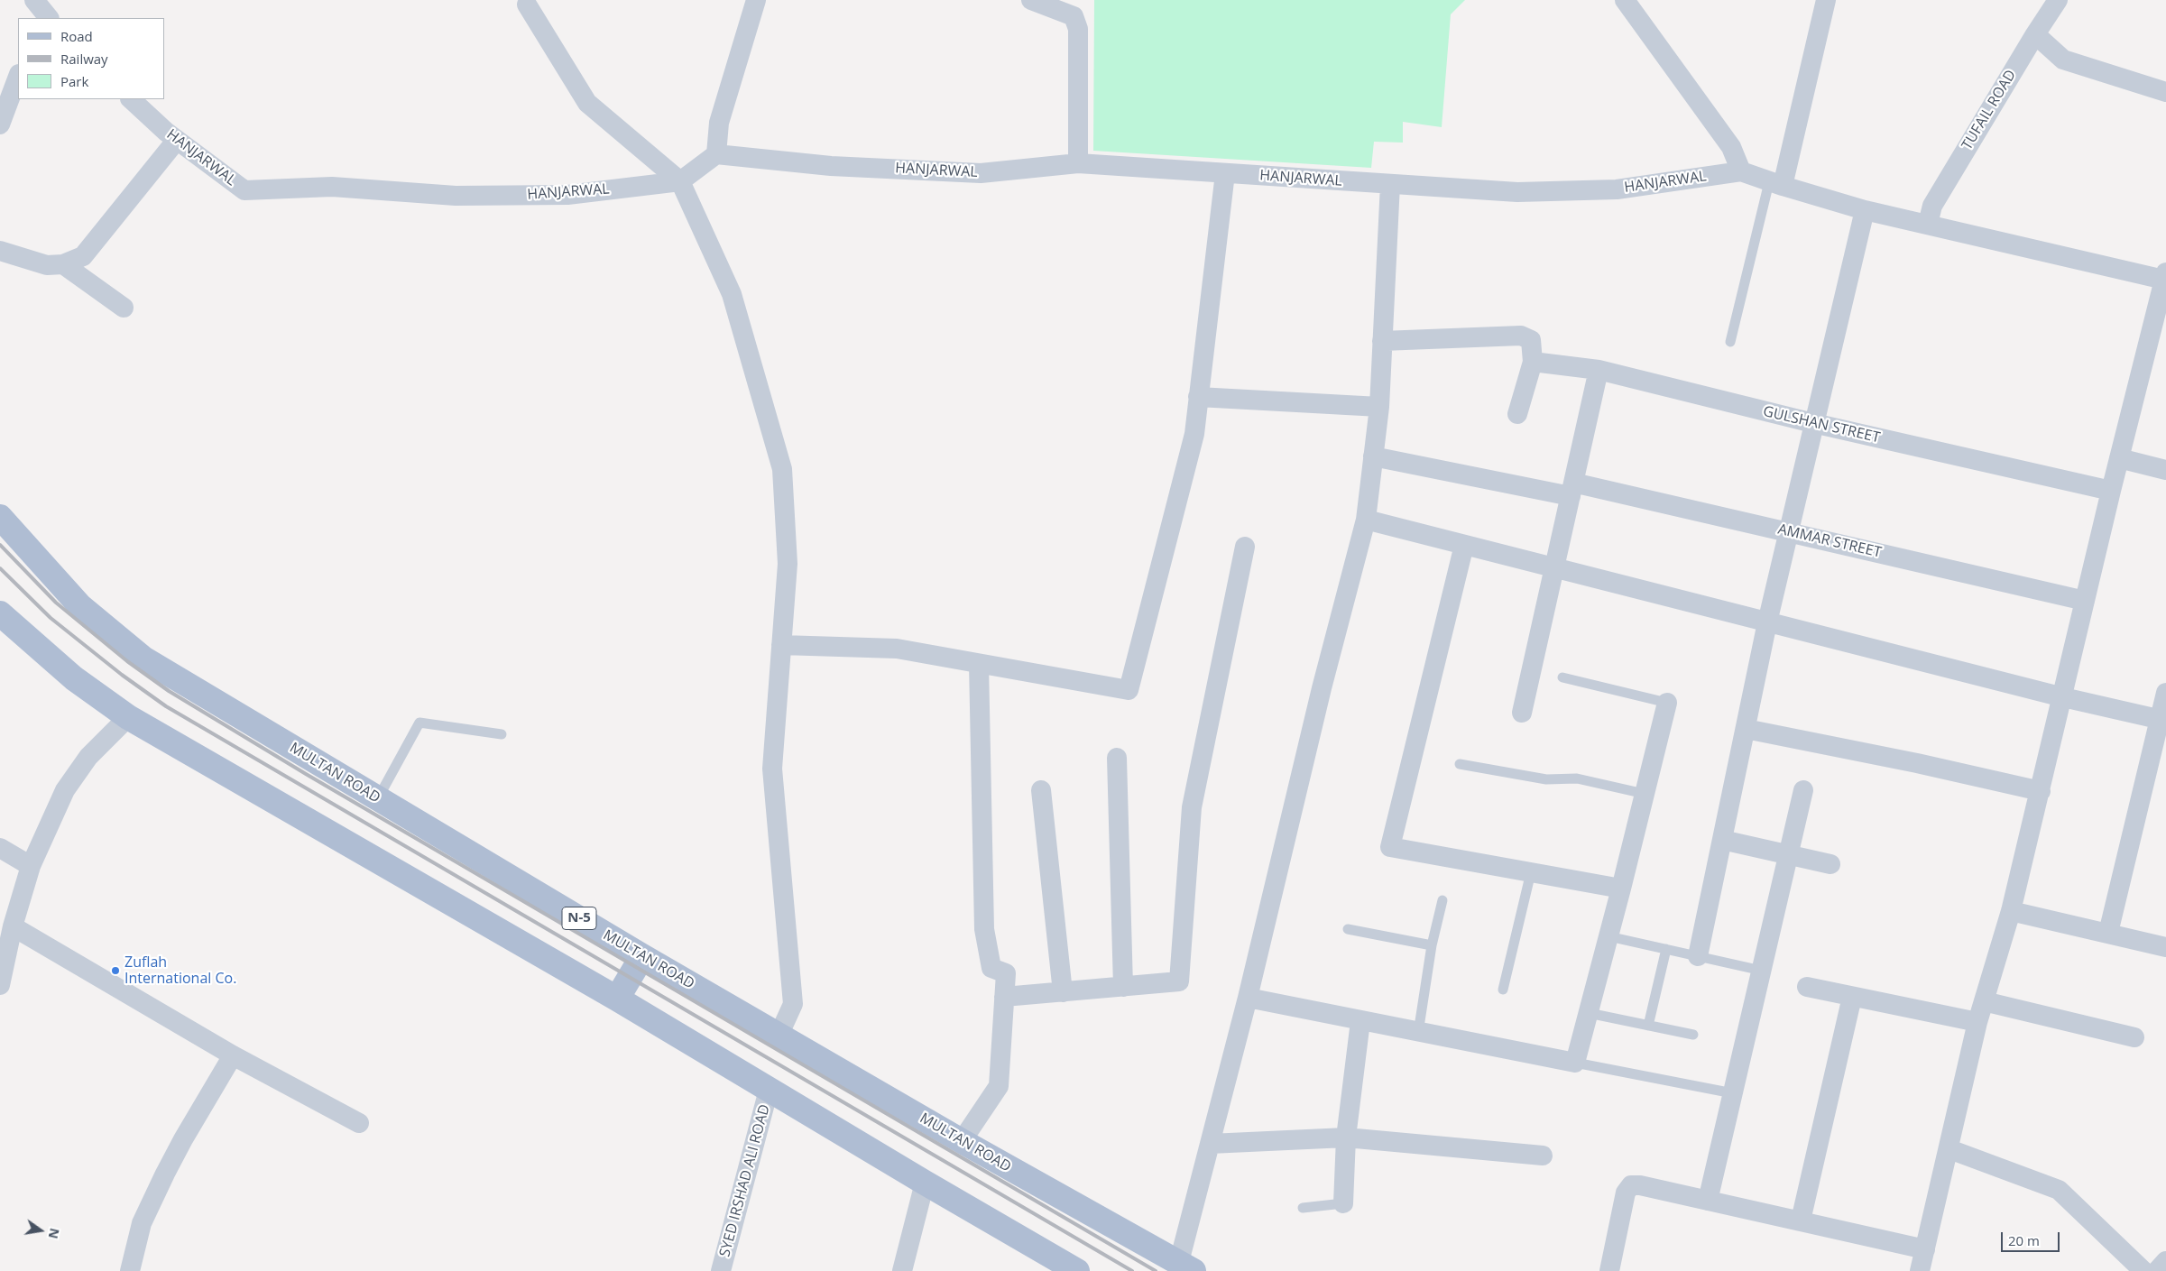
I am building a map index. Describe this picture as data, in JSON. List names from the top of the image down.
{
  "streets": {
    "main road": ["MULTAN ROAD", "N-5"],
    "street": [
      "TUFAIL ROAD",
      "HANJARWAL",
      "GULSHAN STREET",
      "AMMAR STREET",
      "SYED IRSHAD ALI ROAD"
    ]
  },
  "crossings": [
    ["TUFAIL ROAD", "HANJARWAL"]
  ],
  "places": ["Zuflah International Co."],
  "legend": ["Road", "Railway", "Park"],
  "scale_bar": "20 m",
  "north": "right"
}
